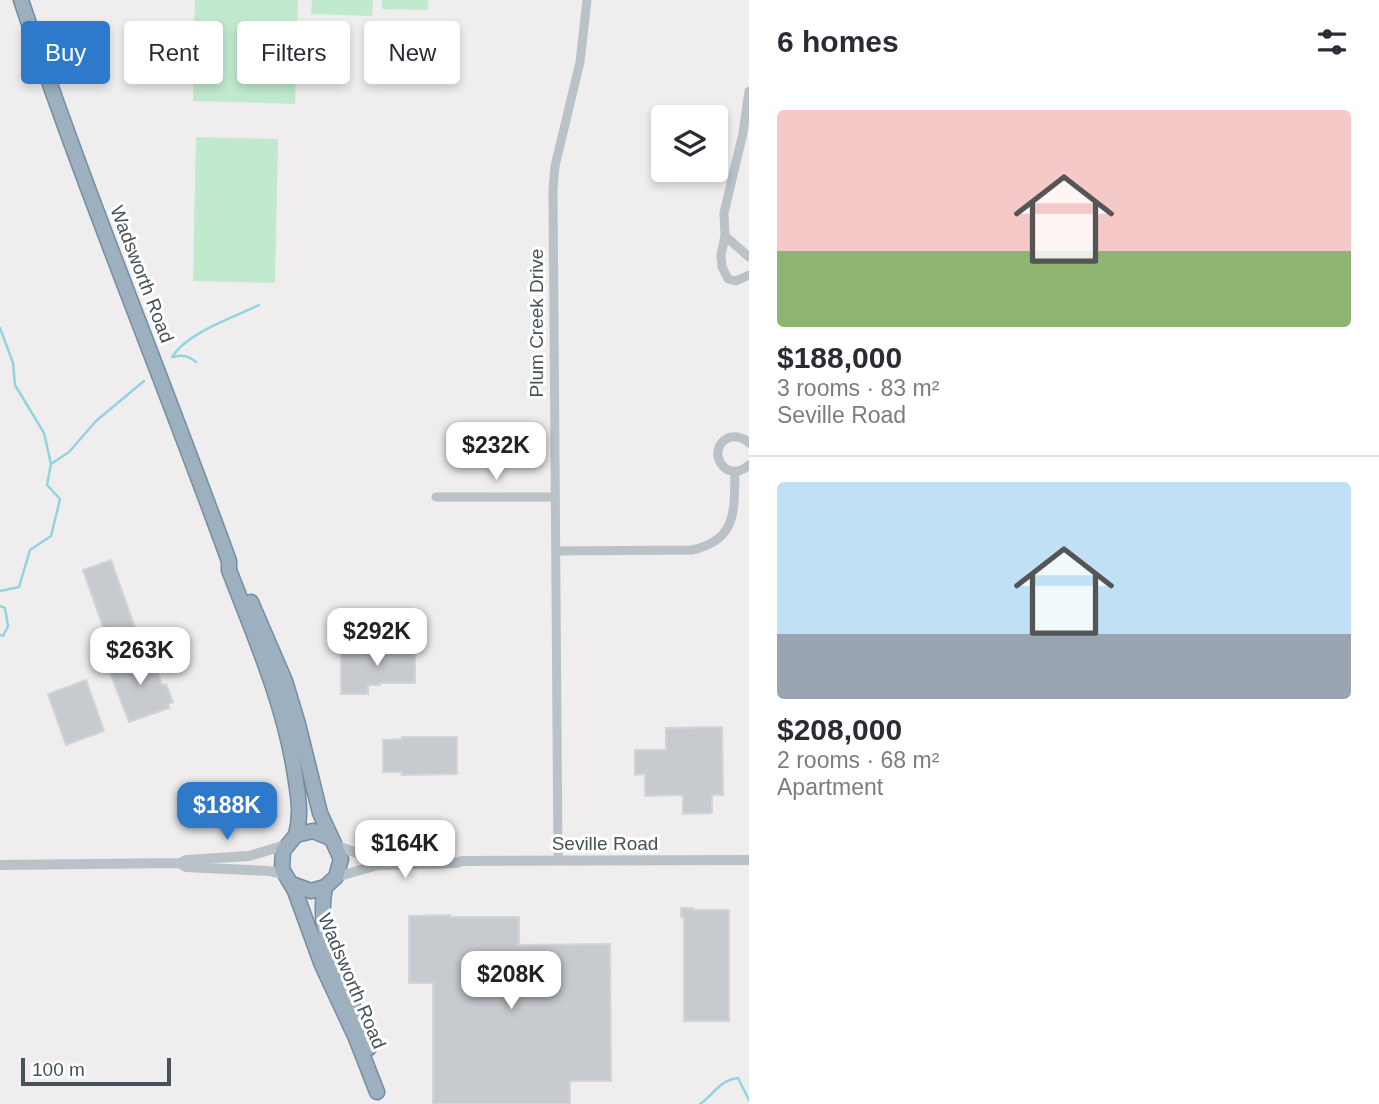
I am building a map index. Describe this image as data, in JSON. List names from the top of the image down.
{
  "streets": {
    "highway": ["Wadsworth Road"],
    "street": ["Plum Creek Drive", "Seville Road"]
  },
  "crossings": [
    ["Wadsworth Road", "Seville Road"],
    ["Plum Creek Drive", "Seville Road"]
  ],
  "scale_bar": "100 m",
  "page": {
    "heading": "6 homes",
    "chip": [
      "Buy",
      "Rent",
      "Filters",
      "New"
    ],
    "list": [
      {
        "name": "$188,000",
        "note": "3 rooms · 83 m² · Seville Road"
      },
      {
        "name": "$208,000",
        "note": "2 rooms · 68 m² · Apartment"
      }
    ],
    "price": [
      "$232K",
      "$292K",
      "$263K",
      "$188K",
      "$164K",
      "$208K"
    ],
    "scale": "100 m"
  }
}
